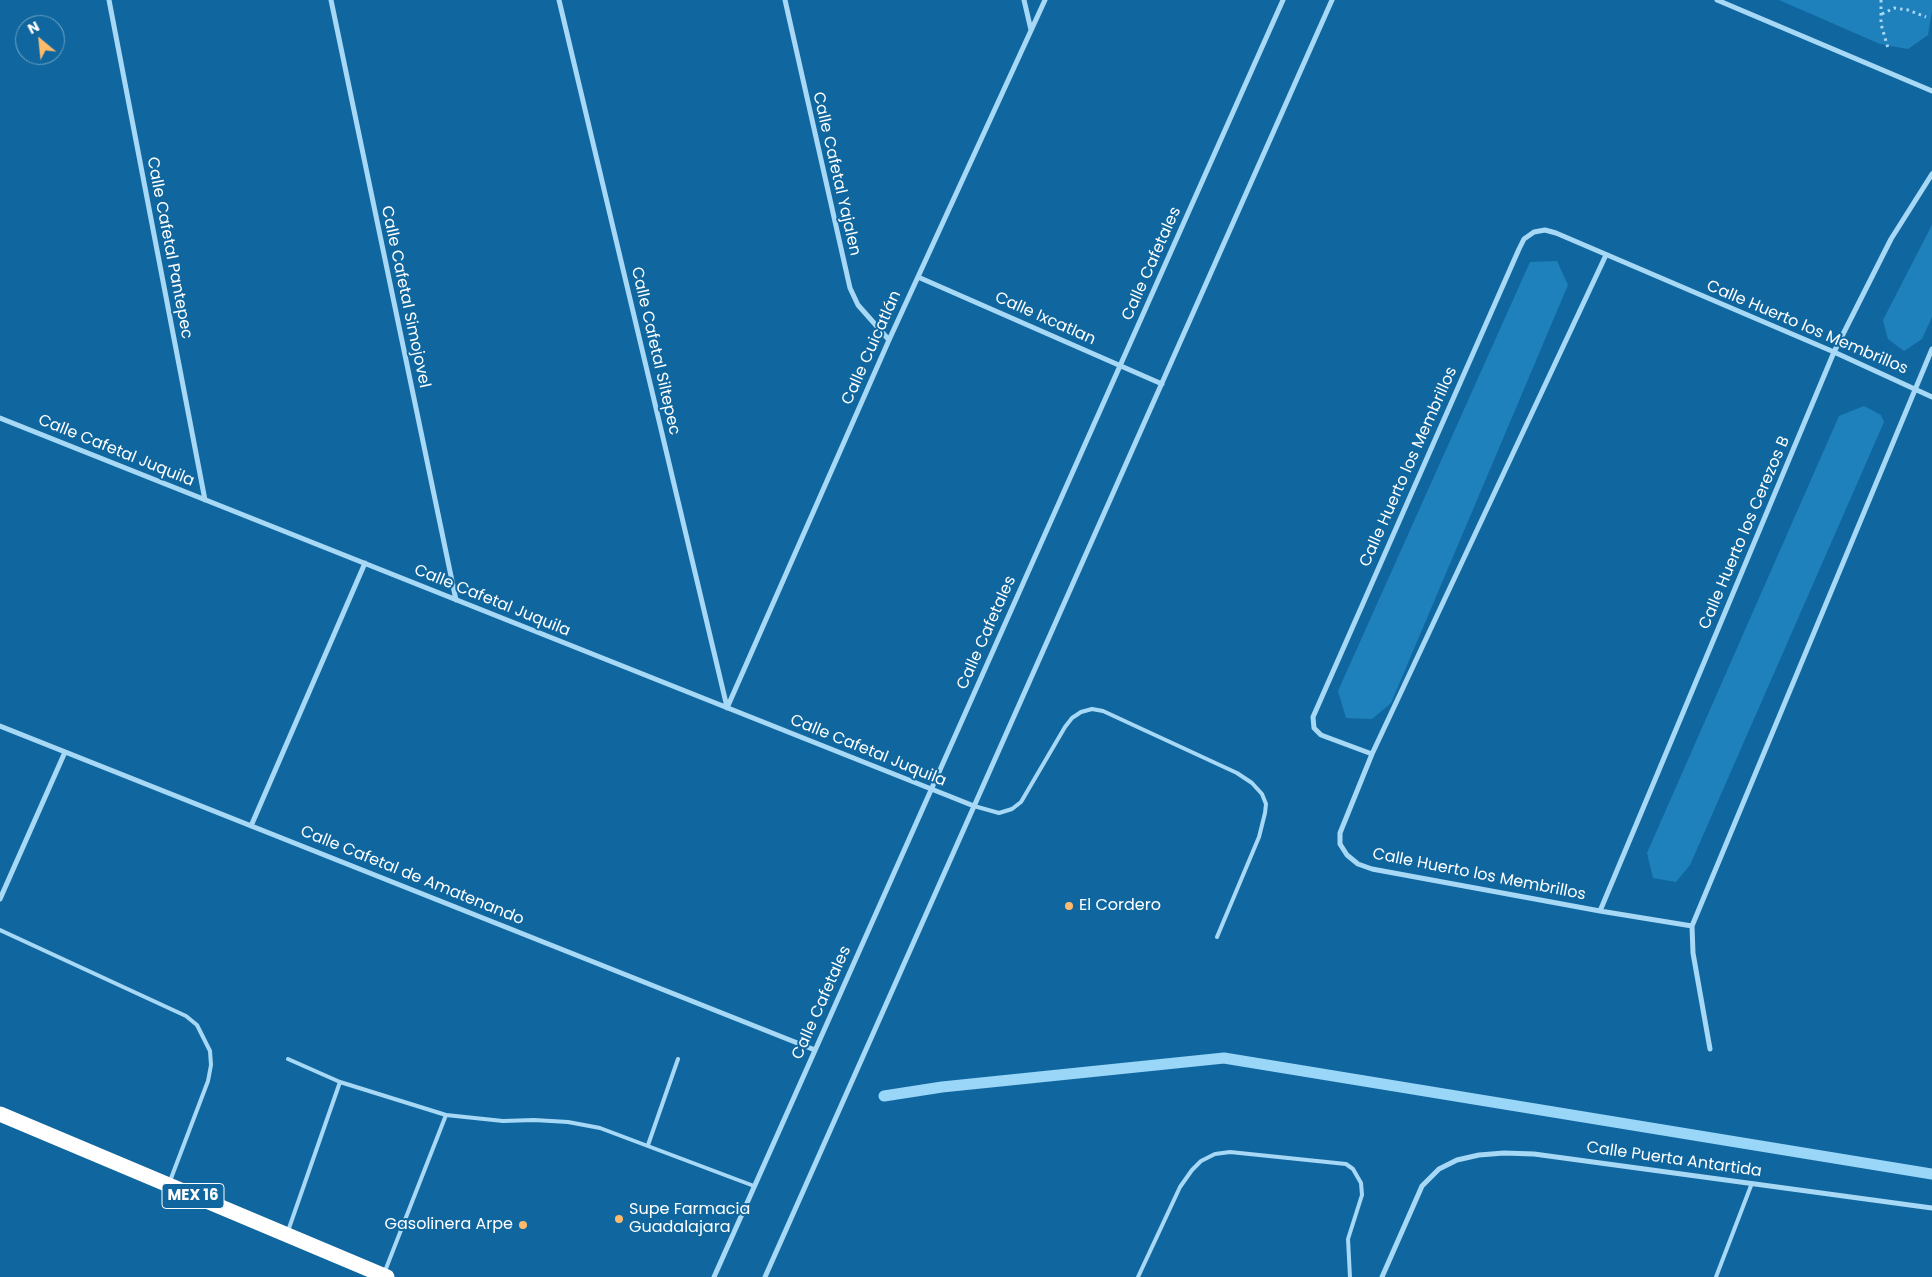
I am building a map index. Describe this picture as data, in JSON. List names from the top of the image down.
{
  "streets": {
    "highway": ["MEX 16"],
    "street": [
      "Calle Cafetal Yajalen",
      "Calle Cafetal Pantepec",
      "Calle Cafetales",
      "Calle Cafetal Simojovel",
      "Calle Ixcatlan",
      "Calle Huerto los Membrillos",
      "Calle Cuicatlán",
      "Calle Cafetal Siltepec",
      "Calle Cafetal Juquila",
      "Calle Huerto los Cerezos B",
      "Calle Cafetal de Amatenando",
      "Calle Puerta Antartida"
    ]
  },
  "crossings": [
    ["Calle Cafetal Yajalen", "Calle Cuicatlán"],
    ["Calle Cafetal Pantepec", "Calle Cafetal Juquila"],
    ["Calle Cafetales", "Calle Ixcatlan"],
    ["Calle Cafetales", "Calle Cafetal Juquila"],
    ["Calle Cafetales", "Calle Cafetal de Amatenando"],
    ["Calle Cafetal Simojovel", "Calle Cafetal Juquila"],
    ["Calle Ixcatlan", "Calle Cuicatlán"],
    ["Calle Huerto los Membrillos", "Calle Huerto los Cerezos B"],
    ["Calle Cuicatlán", "Calle Cafetal Siltepec"],
    ["Calle Cuicatlán", "Calle Cafetal Juquila"],
    ["Calle Cafetal Siltepec", "Calle Cafetal Juquila"]
  ],
  "places": ["El Cordero", "Supe Farmacia Guadalajara", "Gasolinera Arpe"],
  "north": "top left"
}
